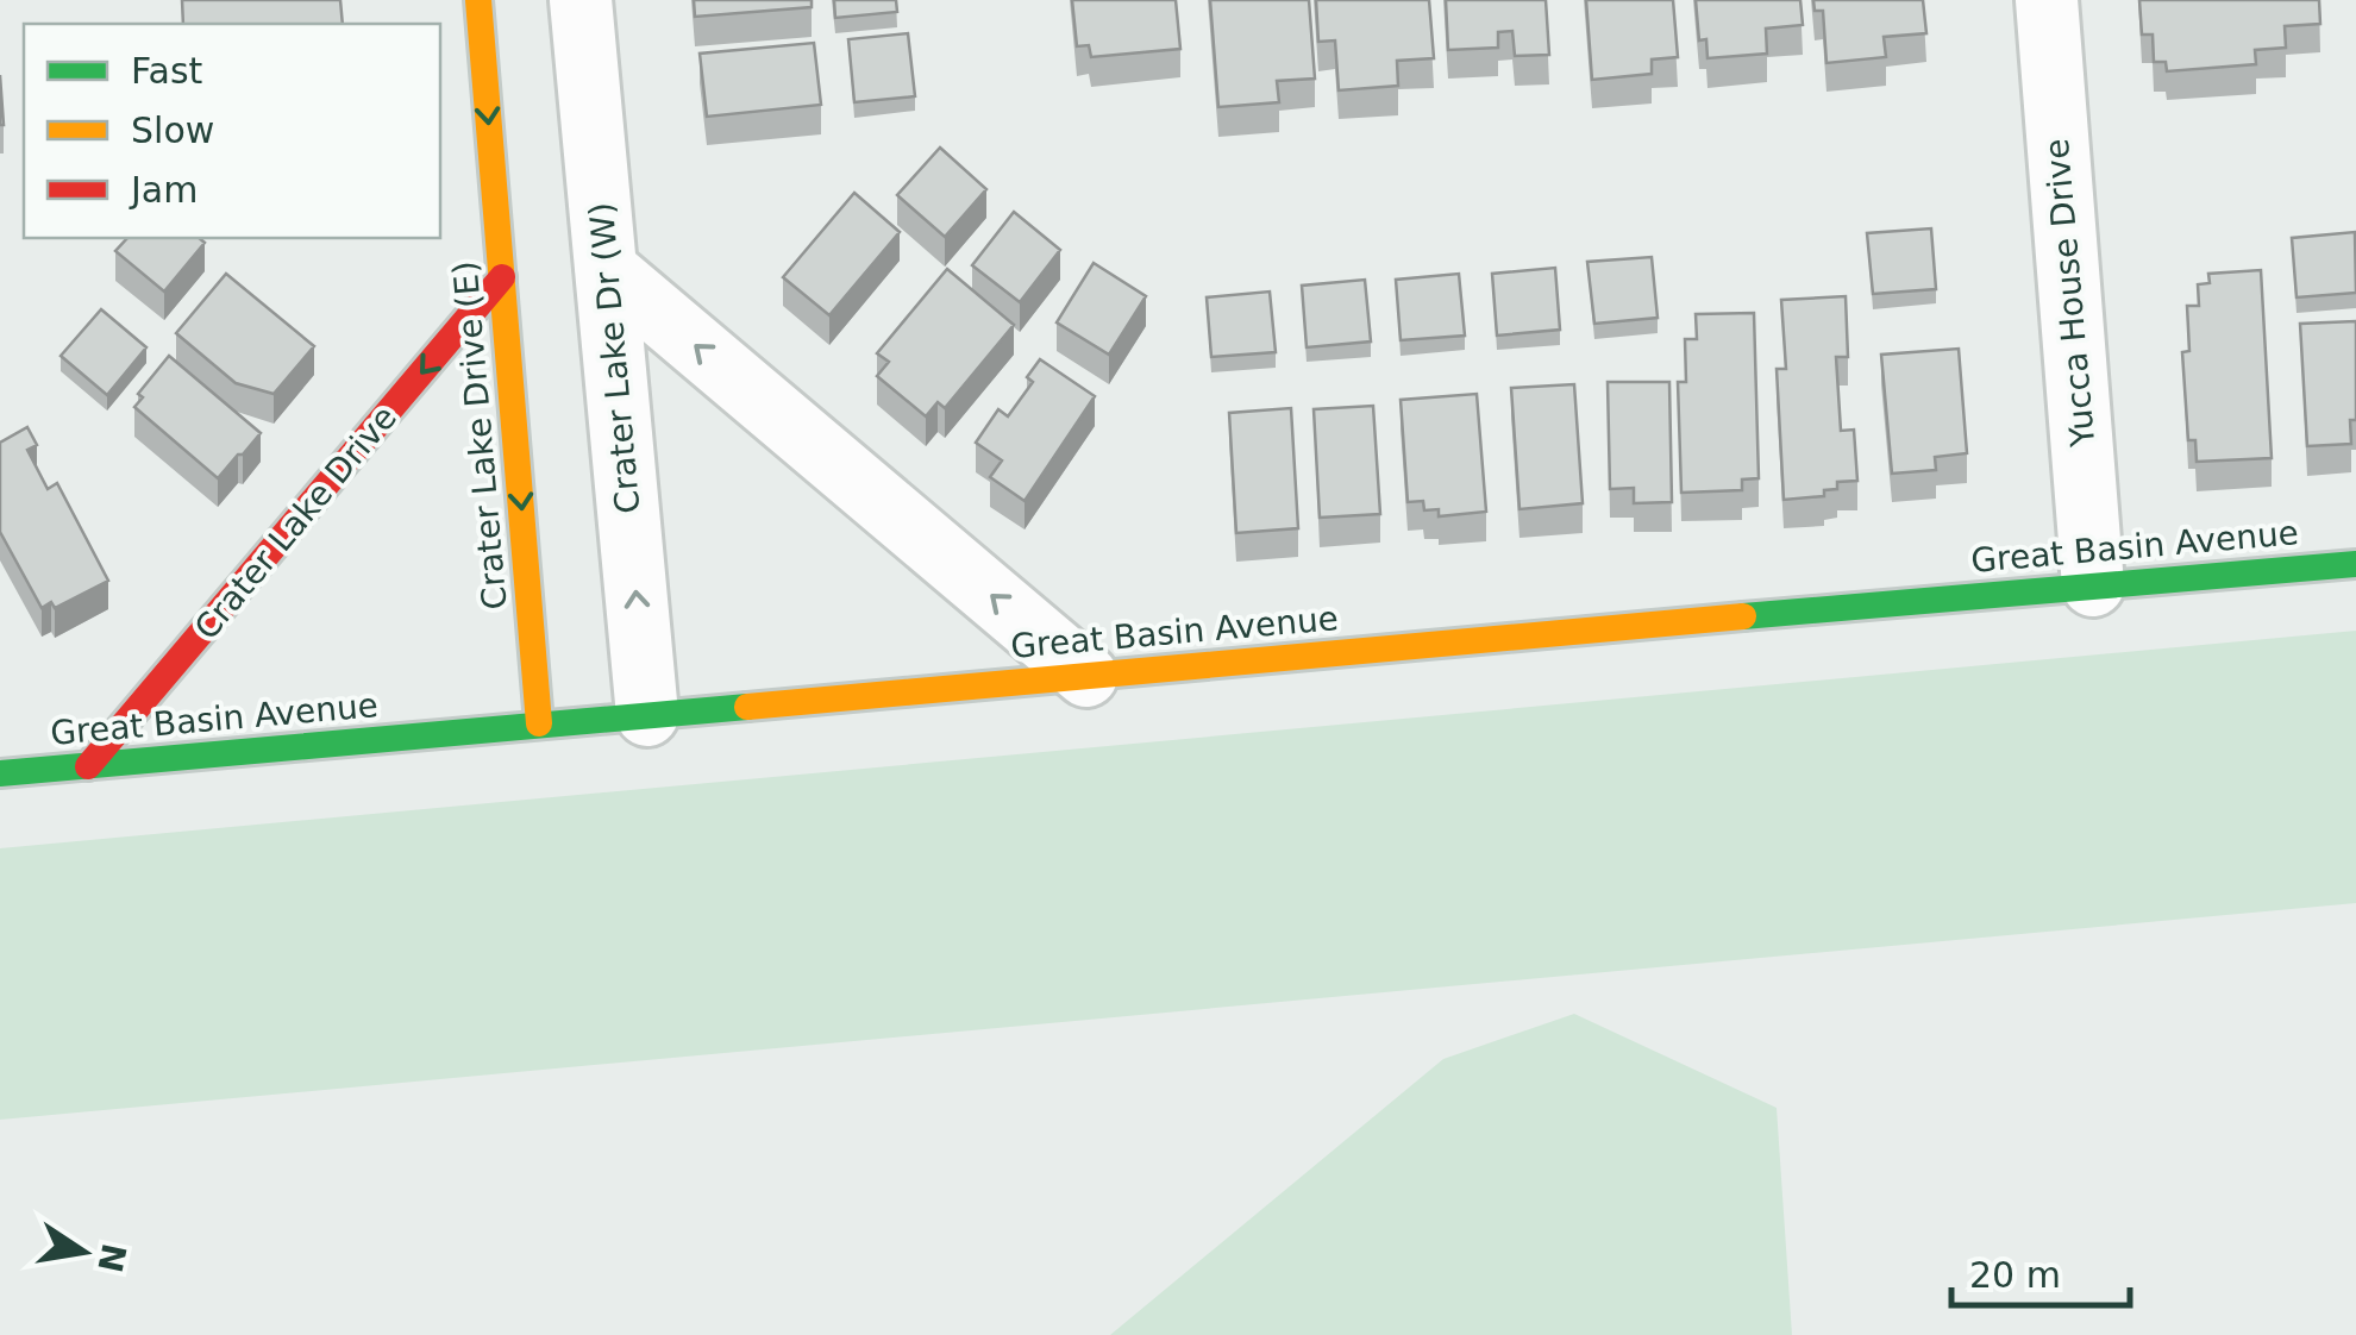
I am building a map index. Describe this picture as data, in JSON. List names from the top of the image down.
{
  "streets": {
    "street": [
      "Yucca House Drive",
      "Crater Lake Dr (W)",
      "Crater Lake Drive (E)",
      "Crater Lake Drive",
      "Great Basin Avenue"
    ]
  },
  "crossings": [
    ["Yucca House Drive", "Great Basin Avenue"],
    ["Crater Lake Dr (W)", "Great Basin Avenue"],
    ["Crater Lake Drive (E)", "Crater Lake Drive"],
    ["Crater Lake Drive (E)", "Great Basin Avenue"],
    ["Crater Lake Drive", "Great Basin Avenue"]
  ],
  "one_way": ["Crater Lake Dr (W)", "Crater Lake Drive (E)", "Crater Lake Drive"],
  "legend": ["Fast", "Slow", "Jam"],
  "scale_bar": "20 m",
  "north": "right"
}
